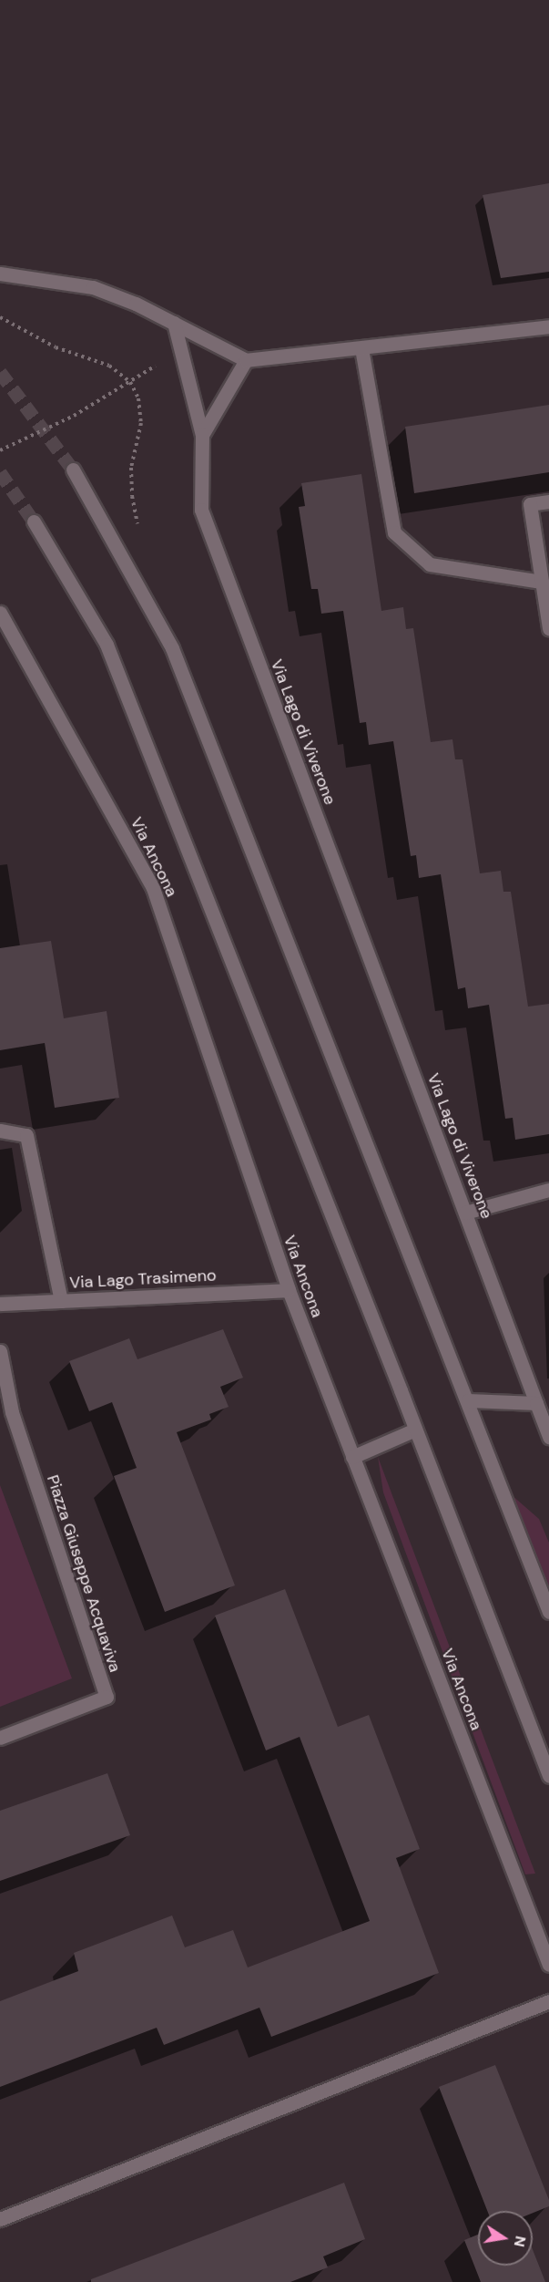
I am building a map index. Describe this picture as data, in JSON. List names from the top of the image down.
{
  "streets": {
    "street": [
      "Via Lago di Viverone",
      "Via Ancona",
      "Via Lago Trasimeno",
      "Piazza Giuseppe Acquaviva"
    ]
  },
  "crossings": [
    ["Via Ancona", "Via Lago Trasimeno"]
  ],
  "north": "right"
}
